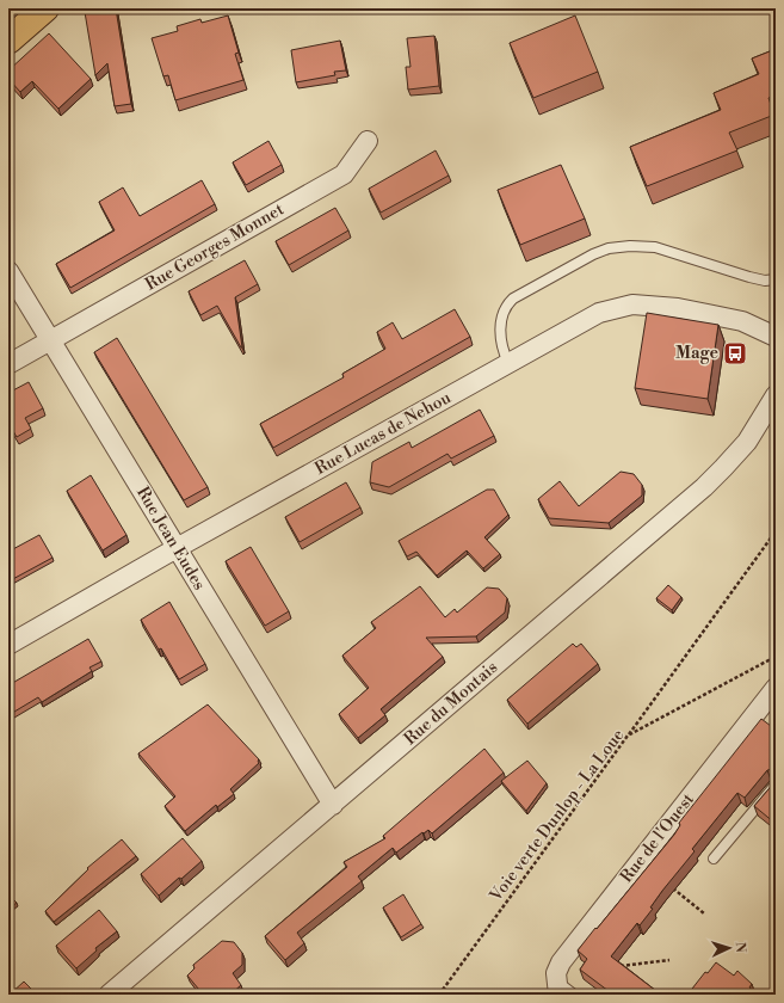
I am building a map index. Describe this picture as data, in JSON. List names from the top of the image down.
{
  "streets": {
    "street": [
      "Rue Georges Monnet",
      "Rue Lucas de Nehou",
      "Rue Jean Eudes",
      "Rue du Montais",
      "Rue de l'Ouest"
    ],
    "path": ["Voie verte Dunlop - La Loue"]
  },
  "crossings": [
    ["Rue Georges Monnet", "Rue Jean Eudes"],
    ["Rue Lucas de Nehou", "Rue Jean Eudes"],
    ["Rue Jean Eudes", "Rue du Montais"]
  ],
  "places": {
    "bus stop": ["Mage"]
  },
  "north": "right"
}
